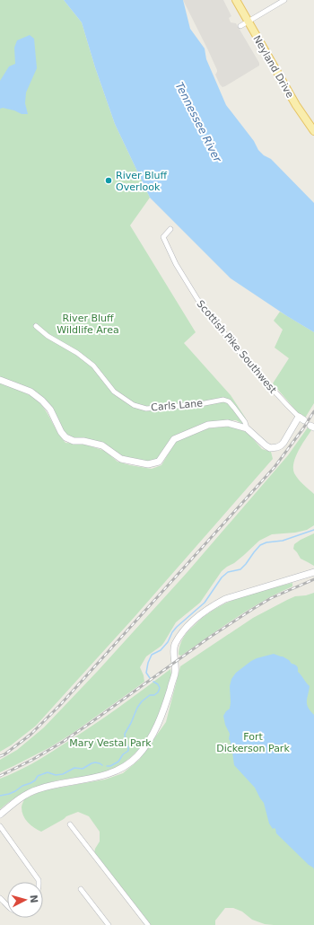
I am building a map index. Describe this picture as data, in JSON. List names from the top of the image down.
{
  "streets": {
    "main road": ["Neyland Drive"],
    "street": ["Scottish Pike Southwest", "Carls Lane"]
  },
  "water": ["Tennessee River"],
  "parks": ["River Bluff Wildlife Area", "Fort Dickerson Park", "Mary Vestal Park"],
  "places": ["River Bluff Overlook"],
  "north": "right"
}
